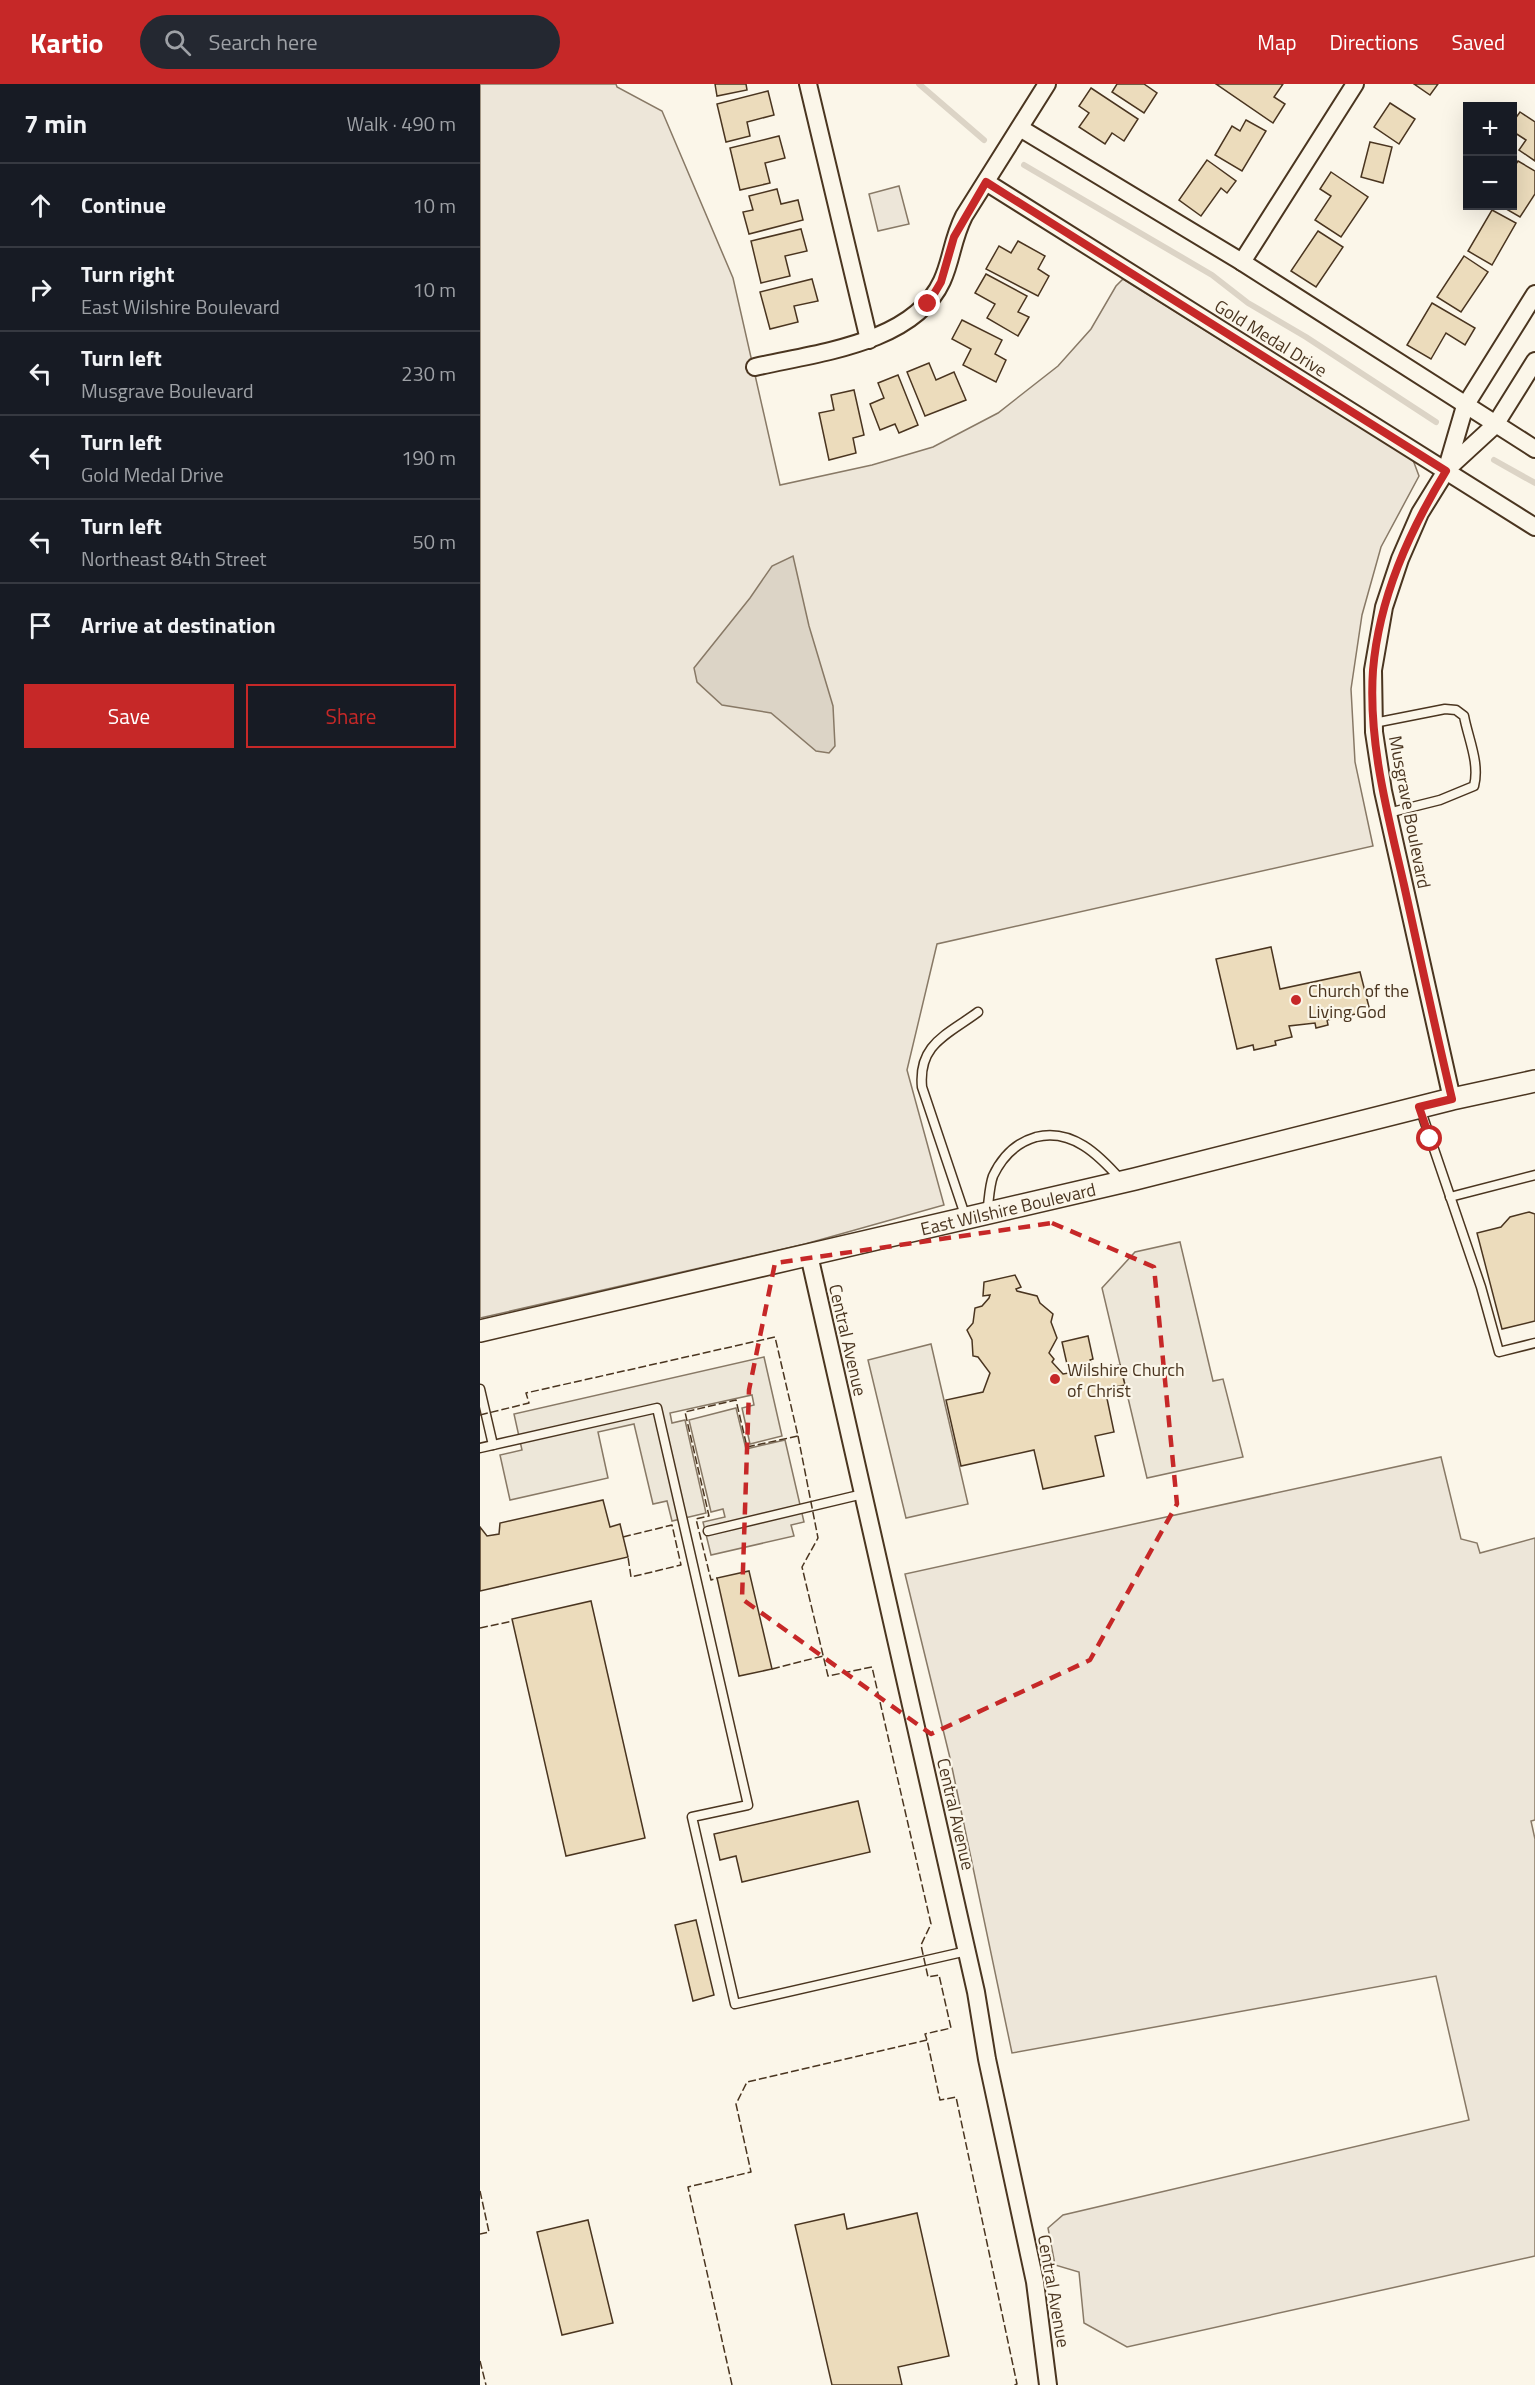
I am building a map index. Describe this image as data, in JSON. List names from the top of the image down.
{
  "streets": {
    "street": [
      "Gold Medal Drive",
      "Musgrave Boulevard",
      "East Wilshire Boulevard",
      "Central Avenue"
    ]
  },
  "crossings": [
    ["Gold Medal Drive", "Musgrave Boulevard"],
    ["Musgrave Boulevard", "East Wilshire Boulevard"],
    ["East Wilshire Boulevard", "Central Avenue"]
  ],
  "places": ["Church of the Living God", "Wilshire Church of Christ"],
  "page": {
    "header": "Kartio",
    "search": "Search here",
    "nav": ["Map", "Directions", "Saved"],
    "heading": ["7 min", "Walk · 490 m"],
    "map_buttons": ["+", "−"],
    "list": [
      ["Continue", "10 m"],
      ["Turn right", "East Wilshire Boulevard", "10 m"],
      ["Turn left", "Musgrave Boulevard", "230 m"],
      ["Turn left", "Gold Medal Drive", "190 m"],
      ["Turn left", "Northeast 84th Street", "50 m"],
      "Arrive at destination"
    ],
    "buttons": ["Save", "Share"]
  }
}
